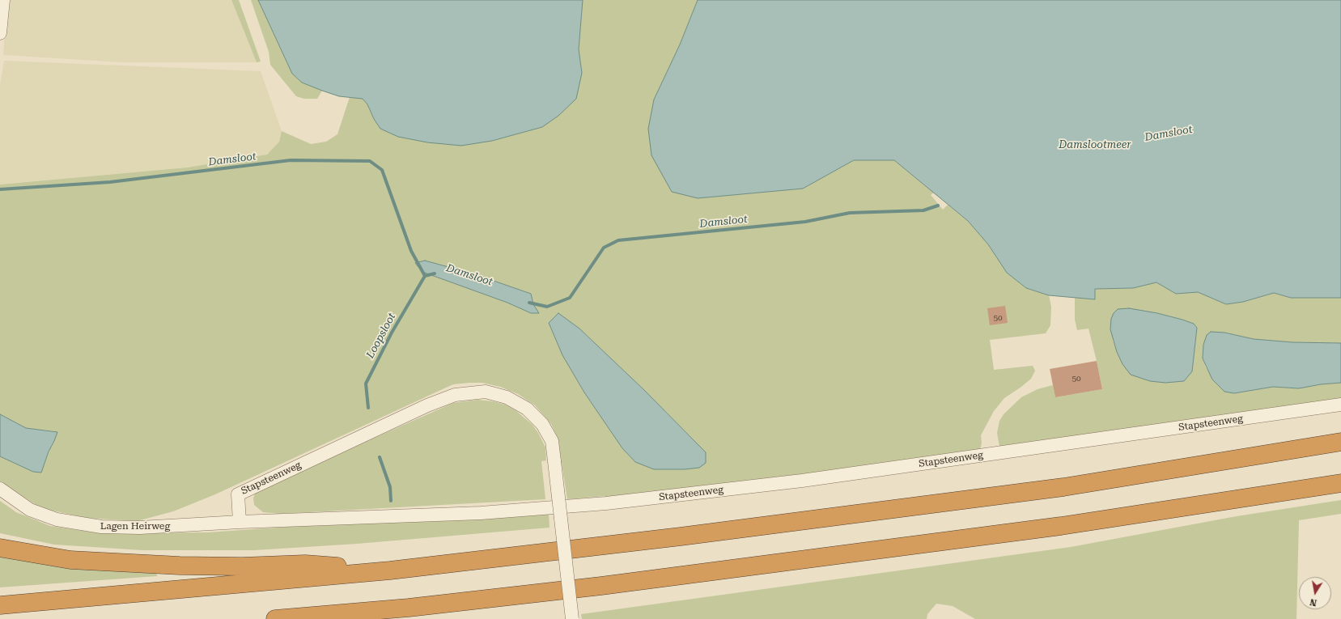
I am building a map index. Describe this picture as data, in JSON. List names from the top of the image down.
{
  "streets": {
    "street": ["Stapsteenweg", "Lagen Heirweg"]
  },
  "crossings": [
    ["Stapsteenweg", "Lagen Heirweg"]
  ],
  "water": ["Damsloot", "Damslootmeer", "Loopsloot"],
  "house_numbers": ["50", "50"],
  "north": "bottom"
}
